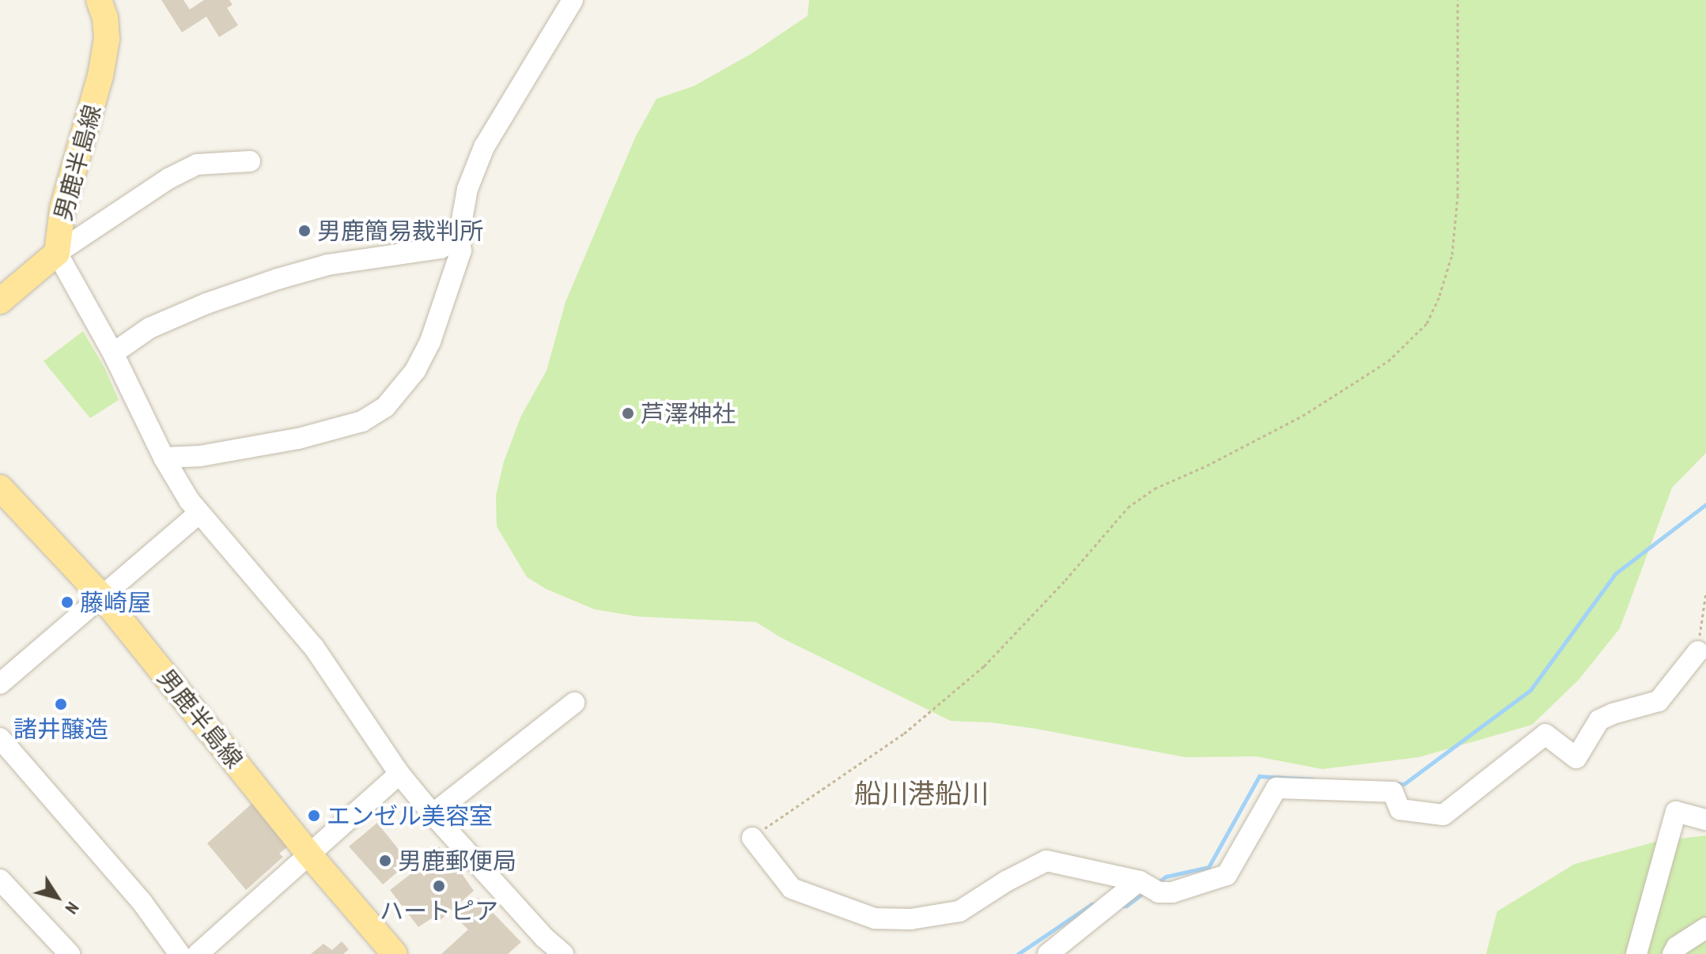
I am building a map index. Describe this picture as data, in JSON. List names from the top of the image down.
{
  "streets": {
    "main road": ["男鹿半島線"]
  },
  "districts": ["船川港船川"],
  "places": [
    "男鹿簡易裁判所",
    "芦澤神社",
    "藤崎屋",
    "諸井醸造",
    "エンゼル美容室",
    "男鹿郵便局",
    "ハートピア"
  ],
  "north": "bottom right"
}
